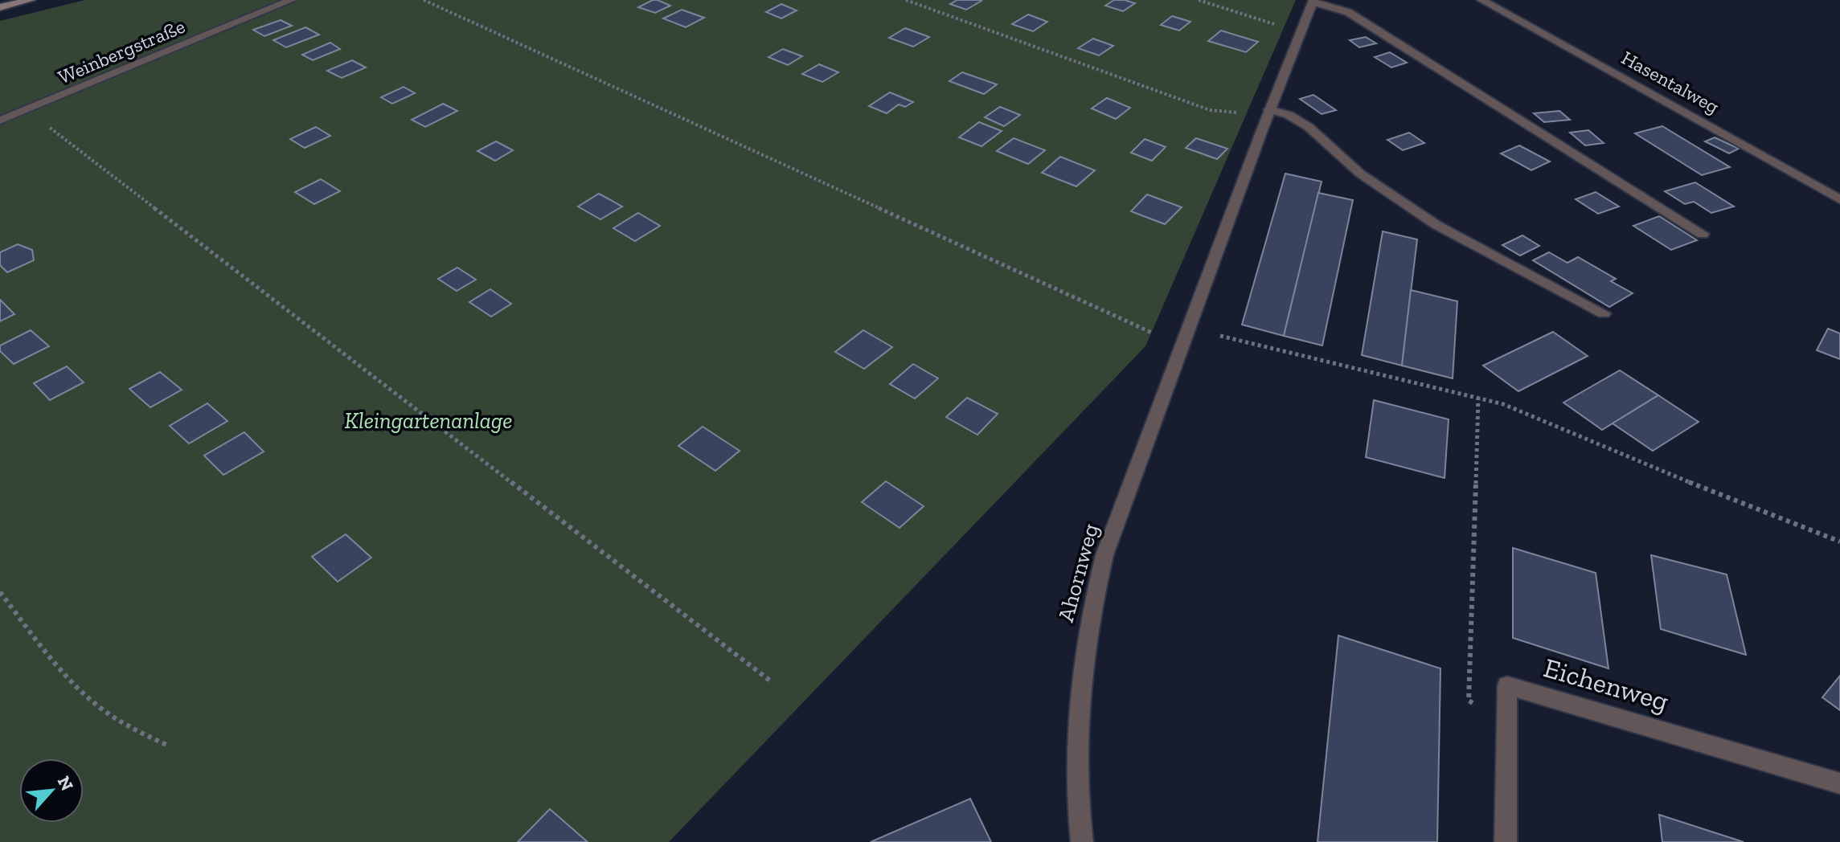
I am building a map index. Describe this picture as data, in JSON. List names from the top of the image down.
{
  "streets": {
    "street": [
      "Weinbergstraße",
      "Hasentalweg",
      "Ahornweg",
      "Eichenweg"
    ]
  },
  "parks": ["Kleingartenanlage"],
  "north": "top right"
}
